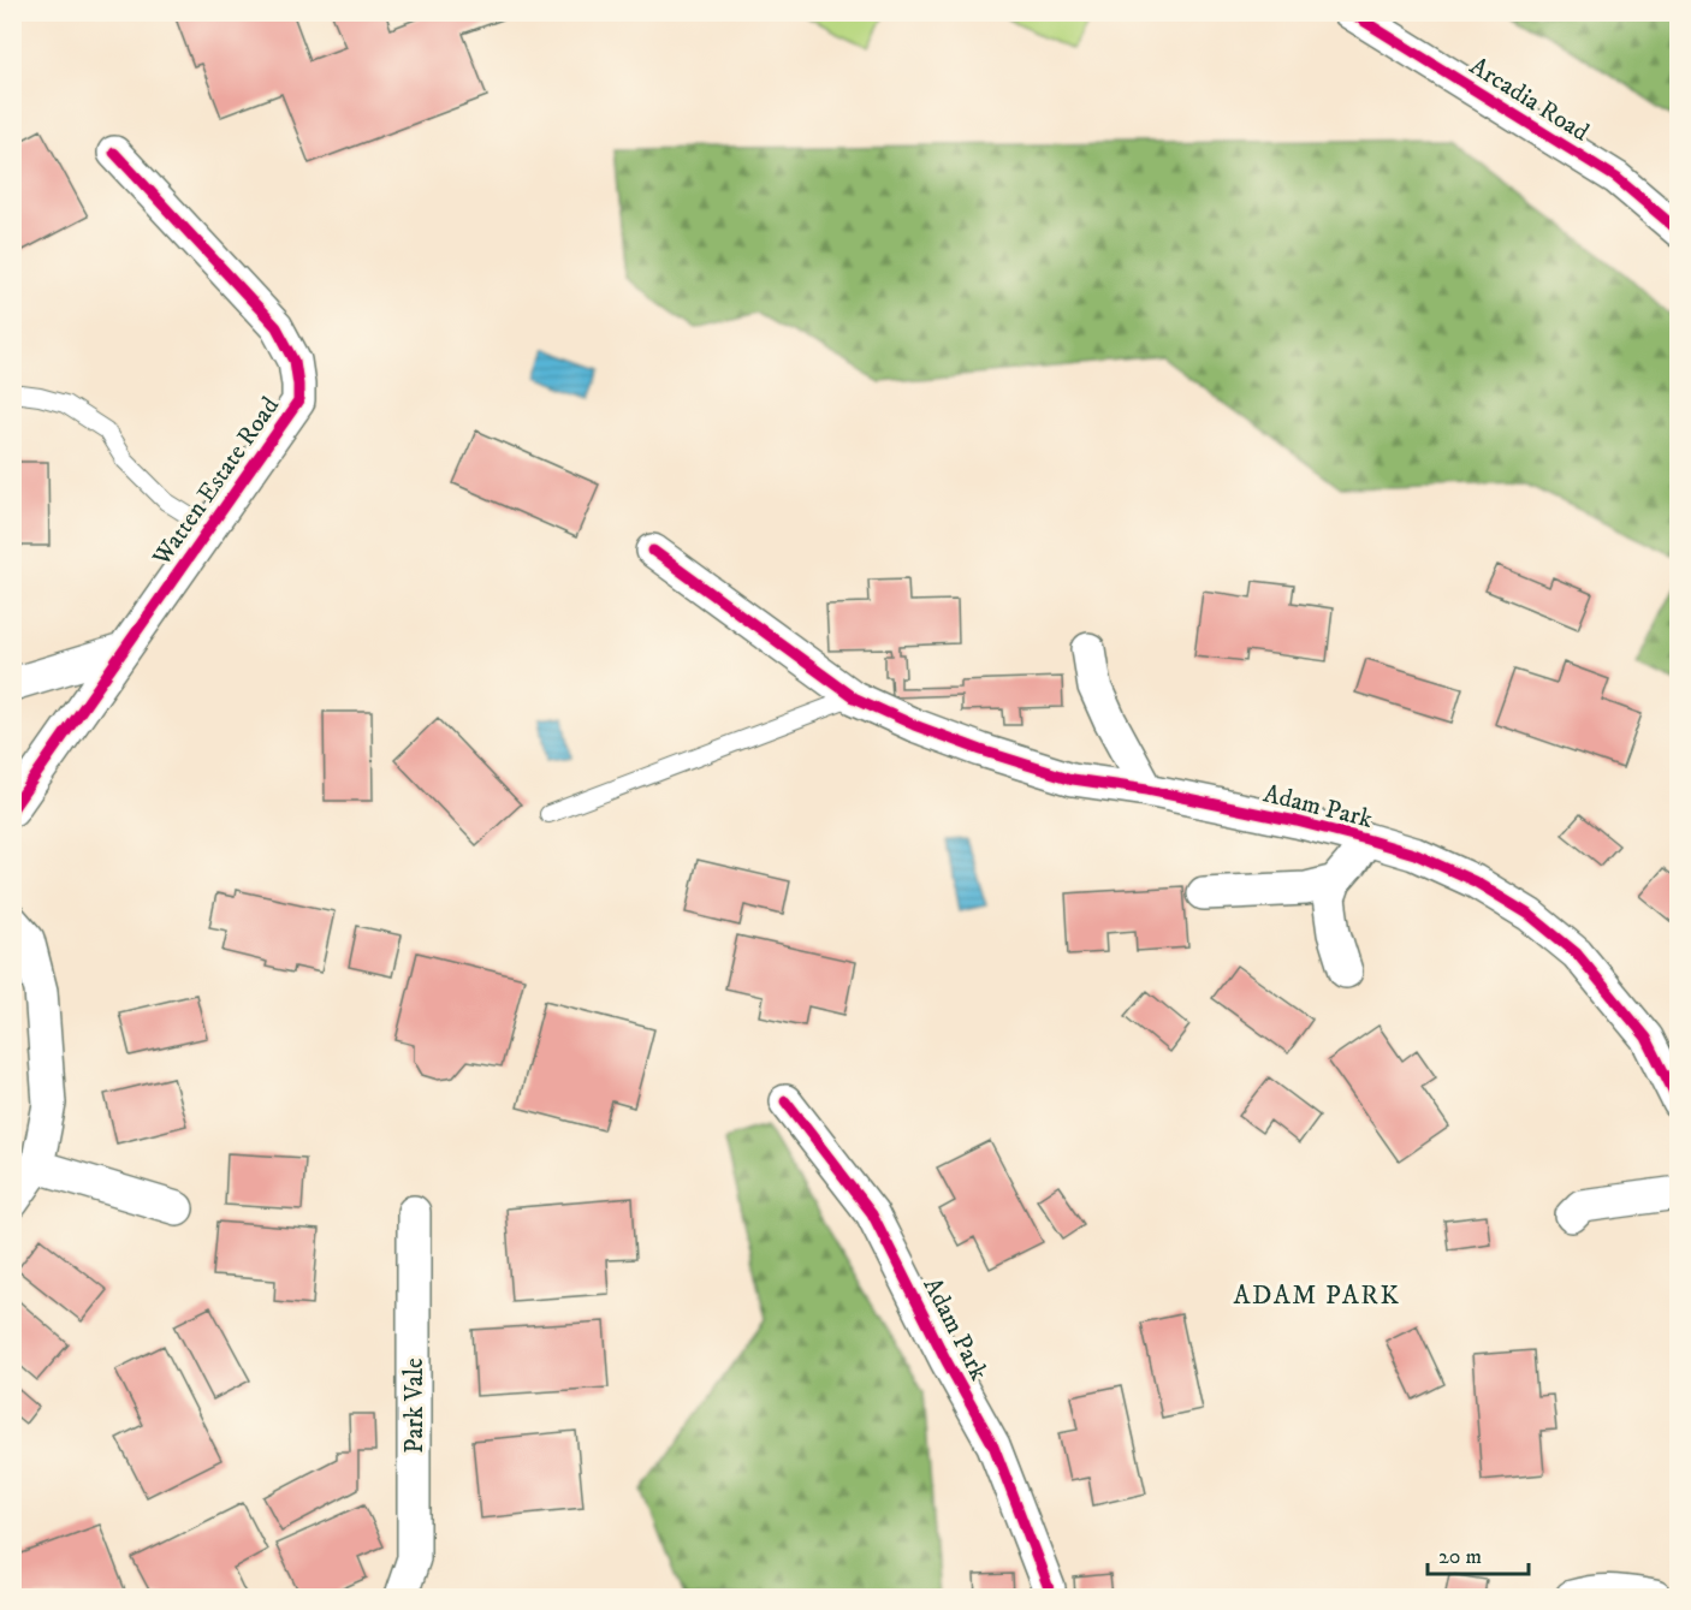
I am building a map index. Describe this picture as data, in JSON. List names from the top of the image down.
{
  "streets": {
    "street": [
      "Arcadia Road",
      "Watten Estate Road",
      "Adam Park",
      "Park Vale"
    ]
  },
  "districts": ["ADAM PARK"],
  "scale_bar": "20 m"
}
